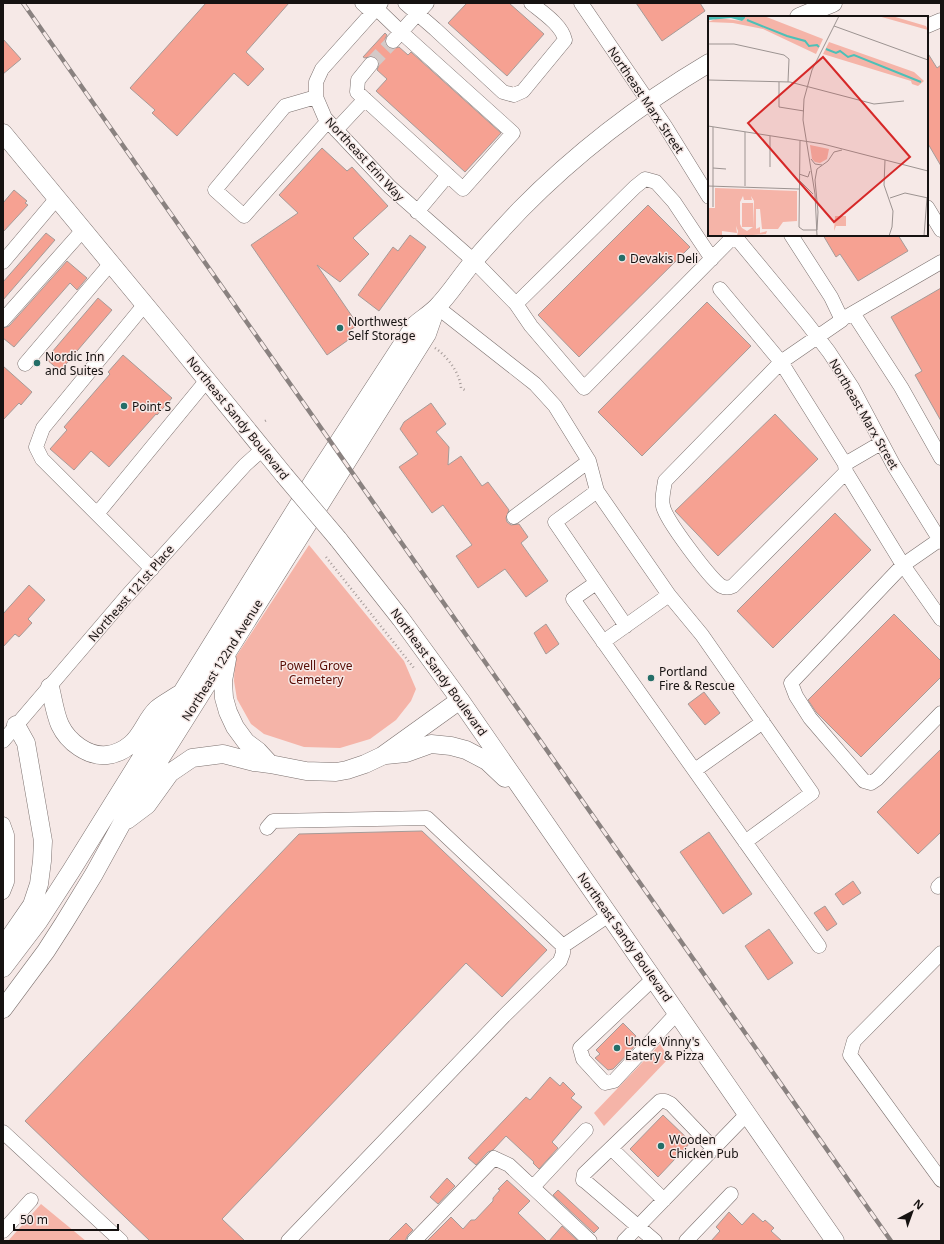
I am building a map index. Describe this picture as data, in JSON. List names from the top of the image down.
{
  "streets": {
    "main road": ["Northeast Sandy Boulevard", "Northeast 122nd Avenue"],
    "street": ["Northeast Marx Street", "Northeast Erin Way", "Northeast 121st Place"]
  },
  "crossings": [
    ["Northeast Marx Street", "Northeast 122nd Avenue"],
    ["Northeast Erin Way", "Northeast 122nd Avenue"],
    ["Northeast Sandy Boulevard", "Northeast 121st Place"]
  ],
  "parks": ["Powell Grove Cemetery"],
  "places": [
    "Devakis Deli",
    "Northwest Self Storage",
    "Nordic Inn and Suites",
    "Point S",
    "Portland Fire & Rescue",
    "Uncle Vinny's Eatery & Pizza",
    "Wooden Chicken Pub"
  ],
  "scale_bar": "50 m",
  "north": "top right"
}
